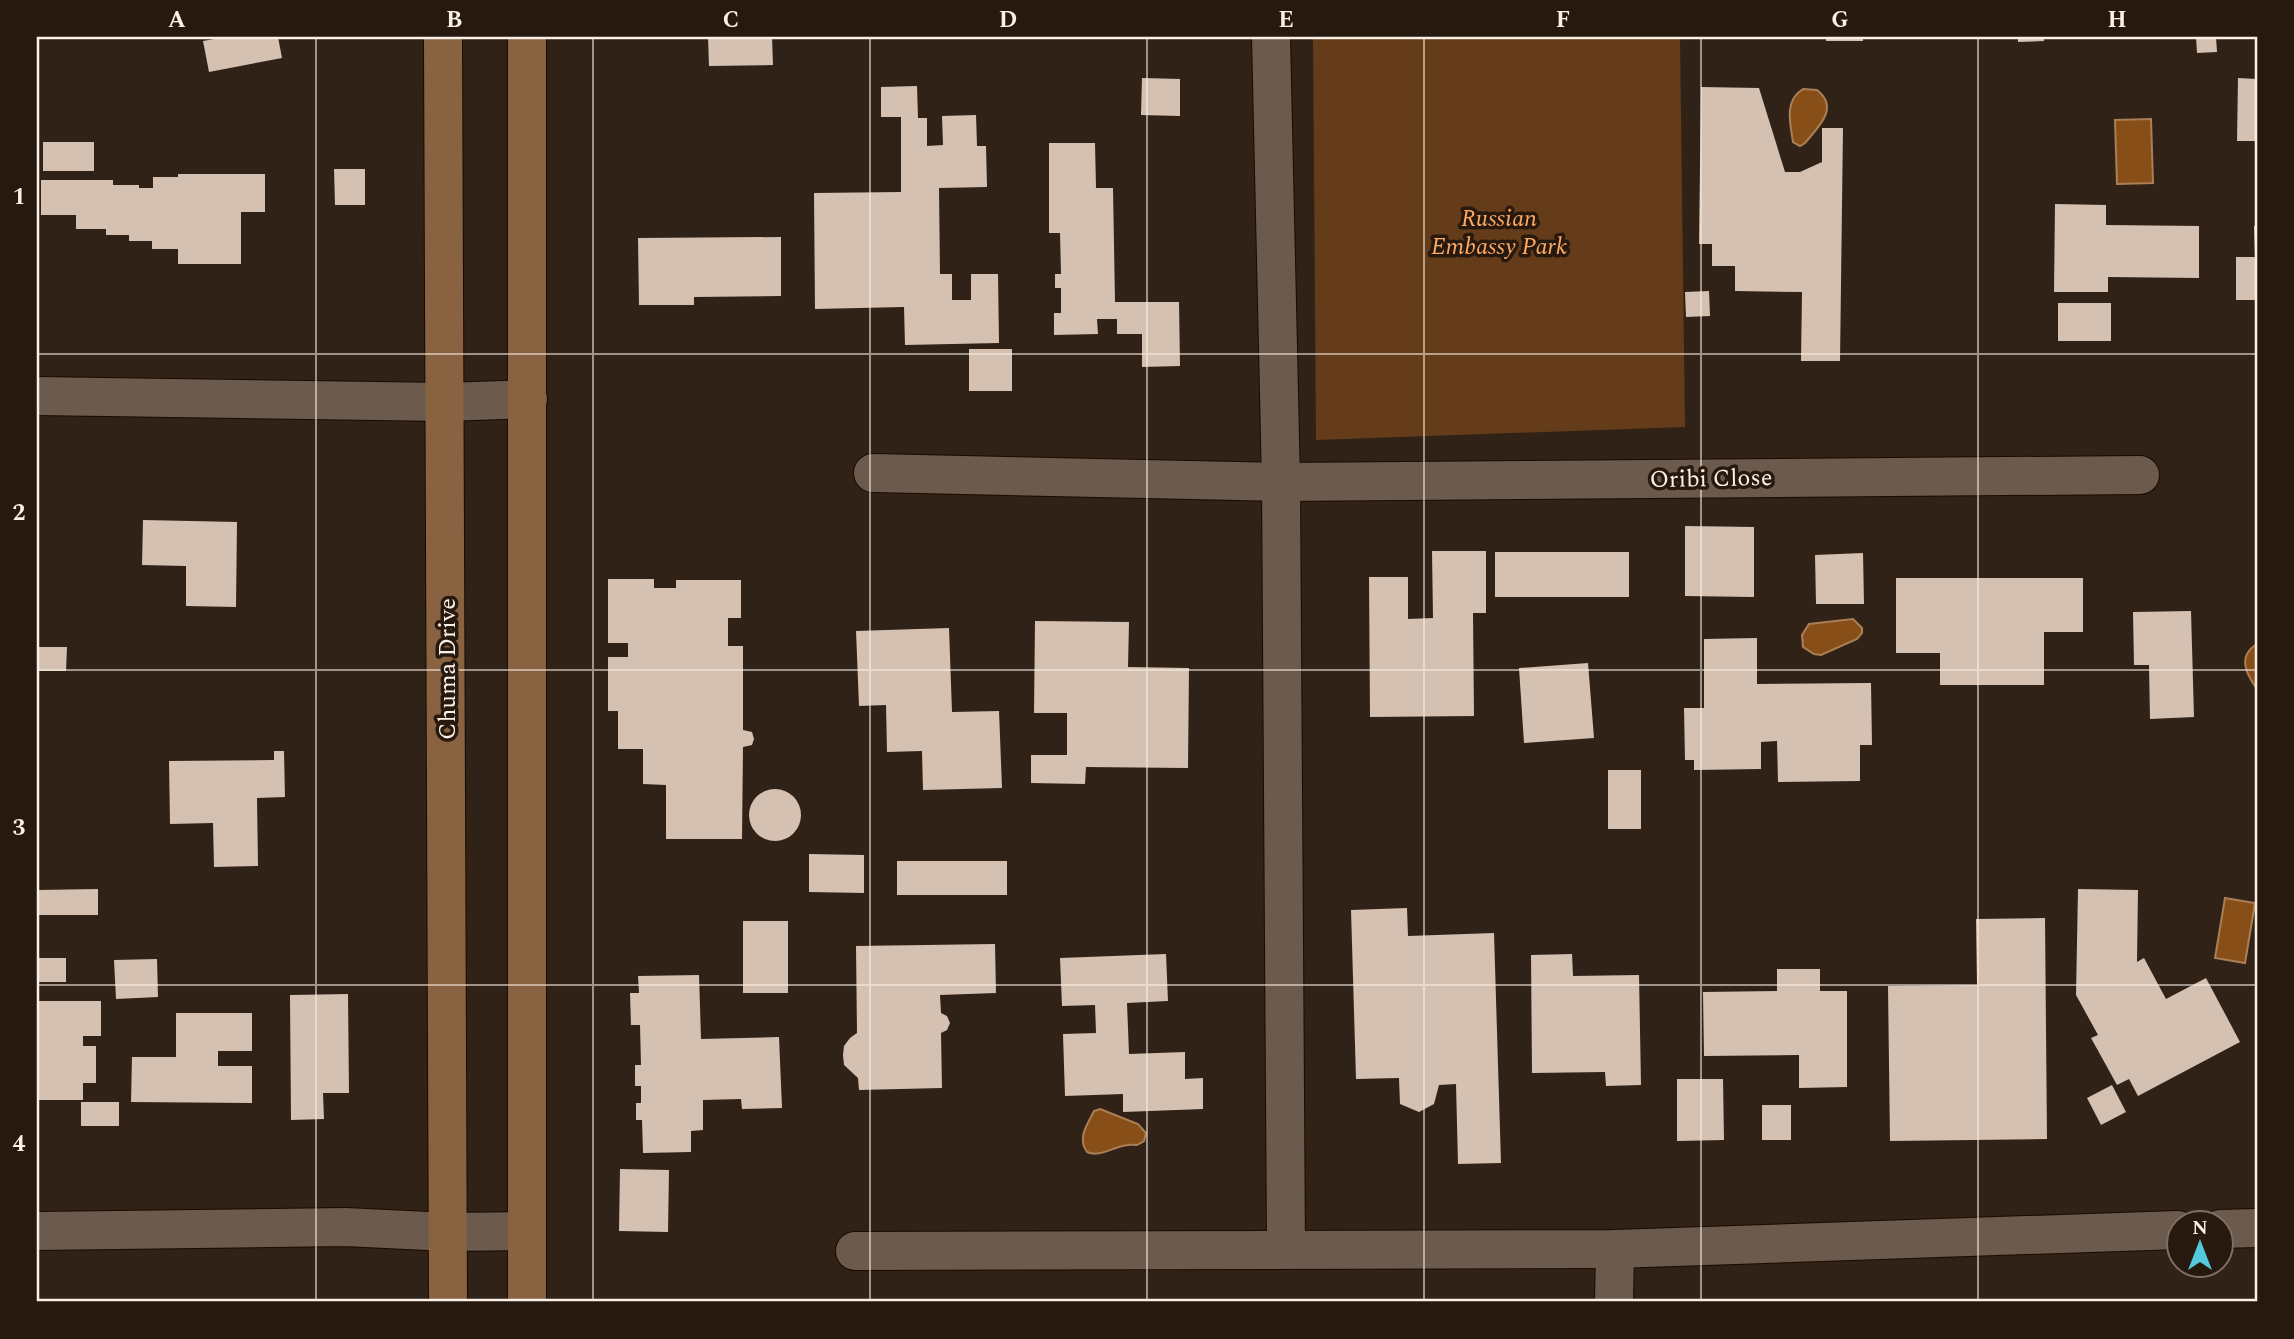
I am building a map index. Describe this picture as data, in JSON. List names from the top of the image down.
{
  "streets": {
    "main road": ["Chuma Drive"],
    "street": ["Oribi Close"]
  },
  "parks": ["Russian Embassy Park"],
  "north": "top",
  "grid": {
    "columns": [
      "A",
      "B",
      "C",
      "D",
      "E",
      "F",
      "G",
      "H"
    ],
    "rows": [
      "1",
      "2",
      "3",
      "4"
    ]
  }
}
